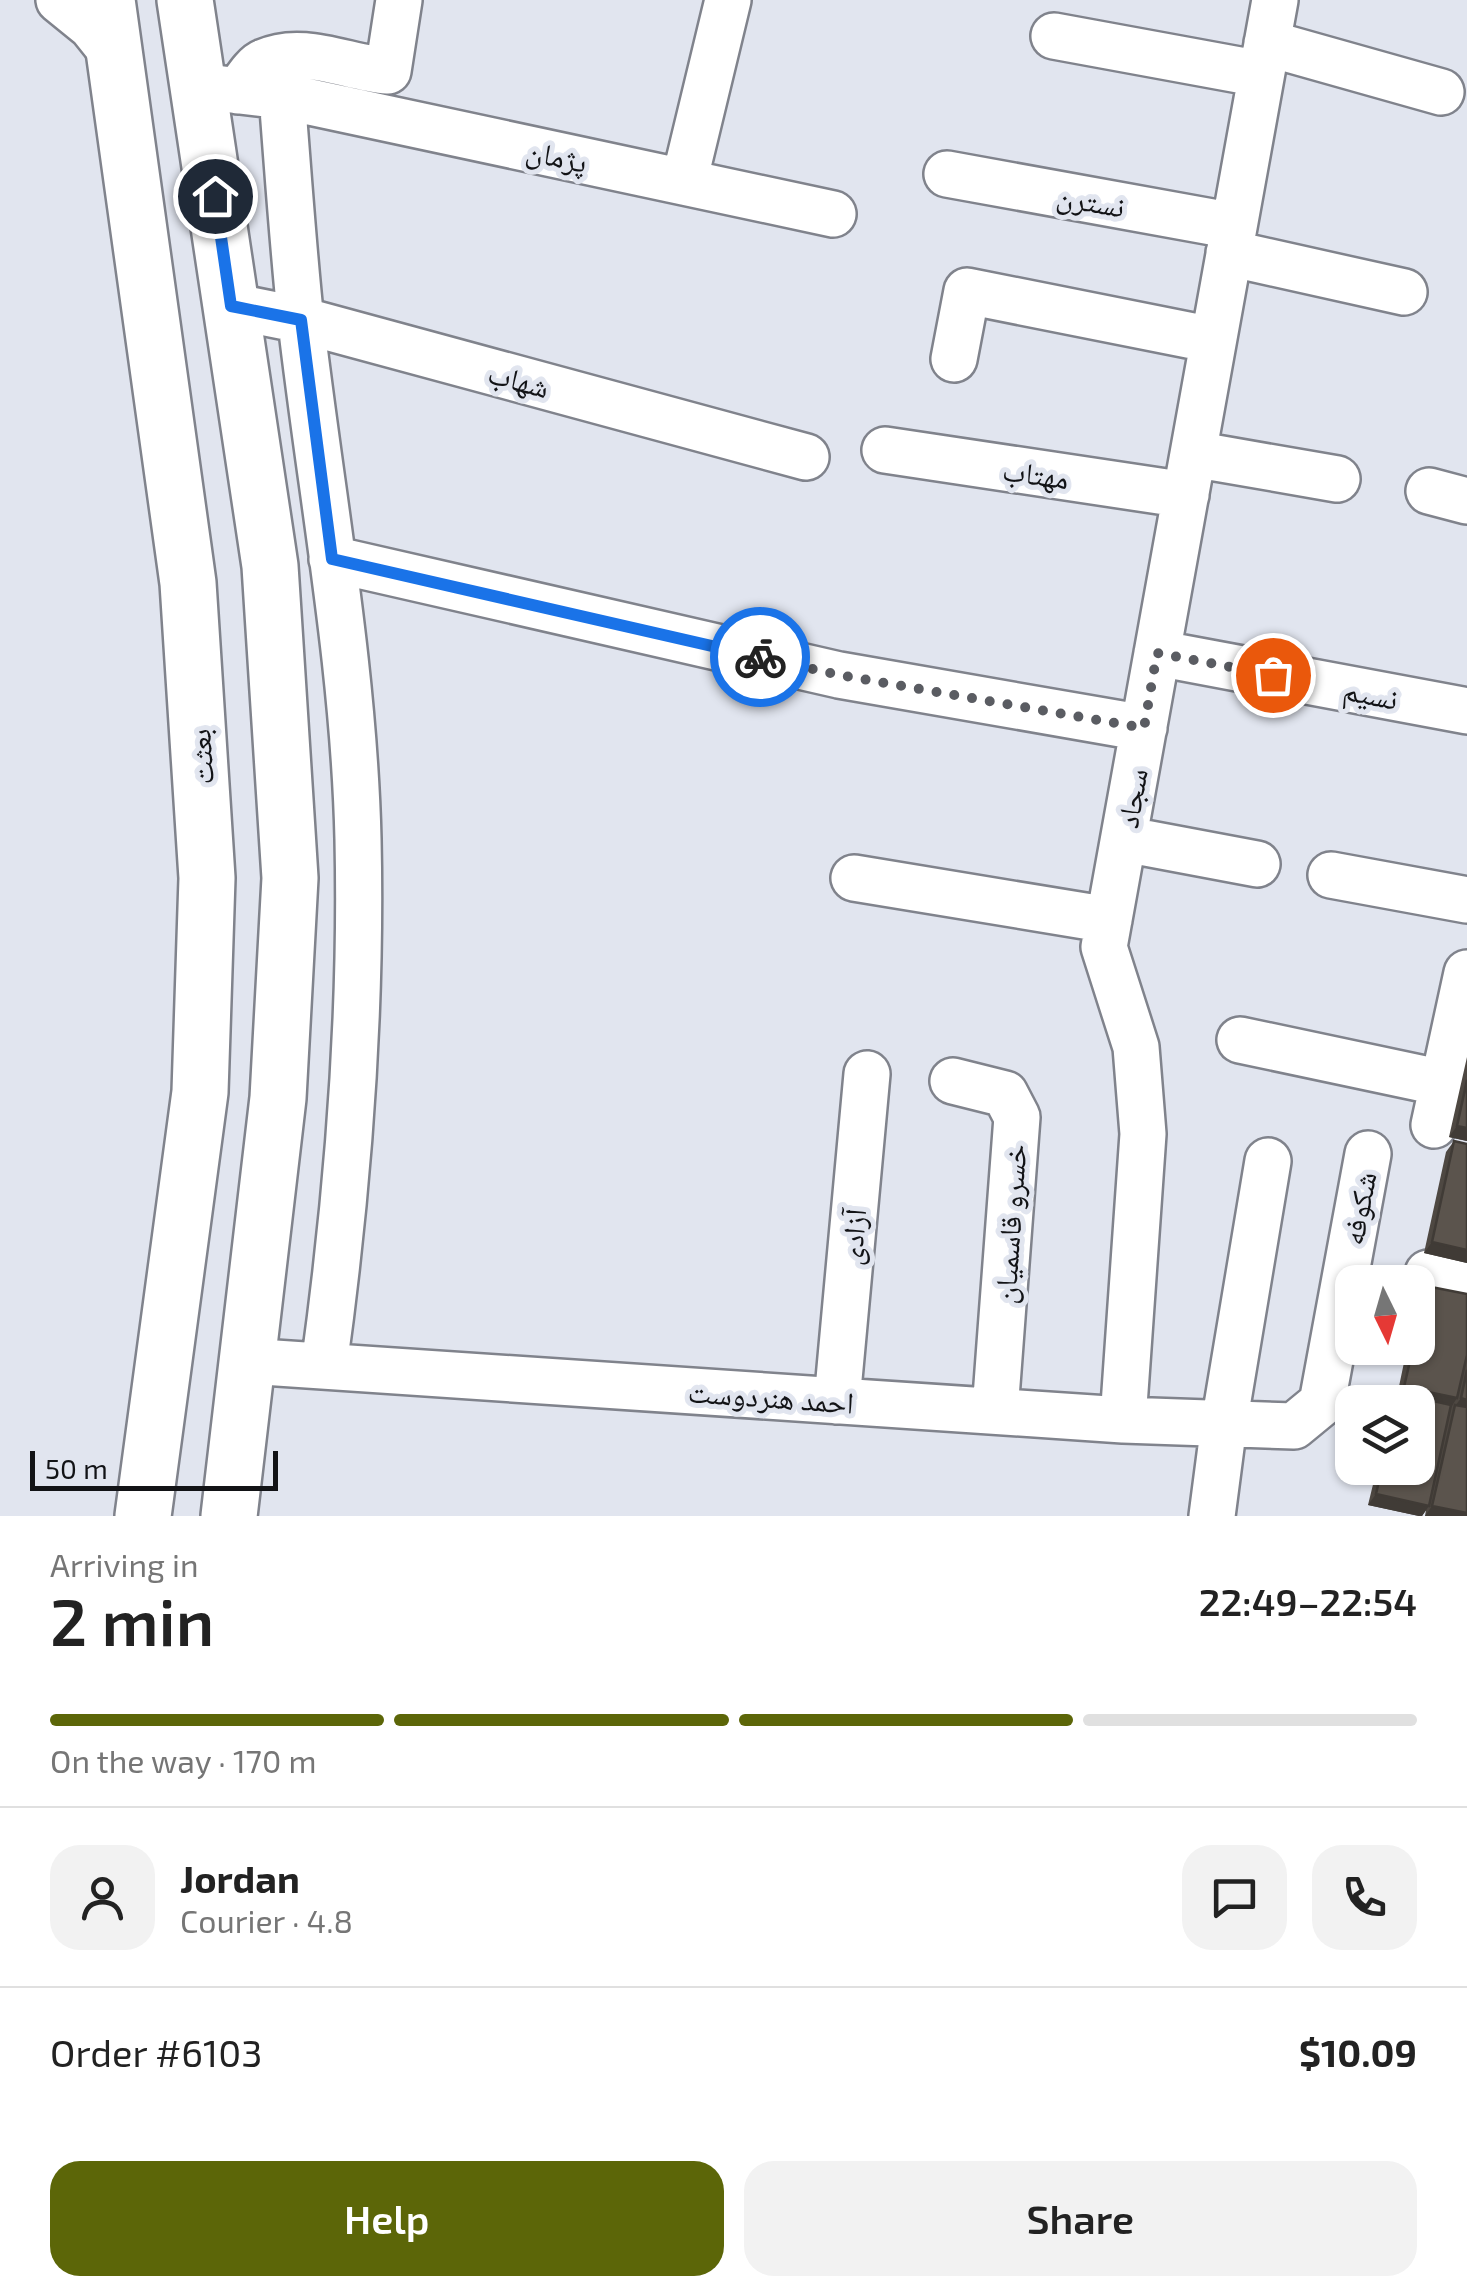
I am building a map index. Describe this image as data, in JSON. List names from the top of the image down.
{
  "streets": {
    "main road": ["بعثت"],
    "street": [
      "پژمان",
      "نسترن",
      "شهاب",
      "مهتاب",
      "نسیم",
      "سجاد",
      "شکوفه",
      "خسرو قاسمیان",
      "آزادی",
      "احمد هنردوست"
    ]
  },
  "crossings": [
    ["نسترن", "سجاد"],
    ["مهتاب", "سجاد"],
    ["نسیم", "سجاد"],
    ["سجاد", "احمد هنردوست"],
    ["شکوفه", "احمد هنردوست"],
    ["خسرو قاسمیان", "احمد هنردوست"],
    ["آزادی", "احمد هنردوست"]
  ],
  "scale_bar": "50 m",
  "north": "bottom",
  "page": {
    "scale": "50 m",
    "heading": ["2 min", "Arriving in", "22:49–22:54"],
    "panel": [
      "Jordan",
      "Courier · 4.8",
      "Order #6103",
      "$10.09"
    ],
    "bar": "On the way · 170 m",
    "buttons": ["Help", "Share"]
  }
}
